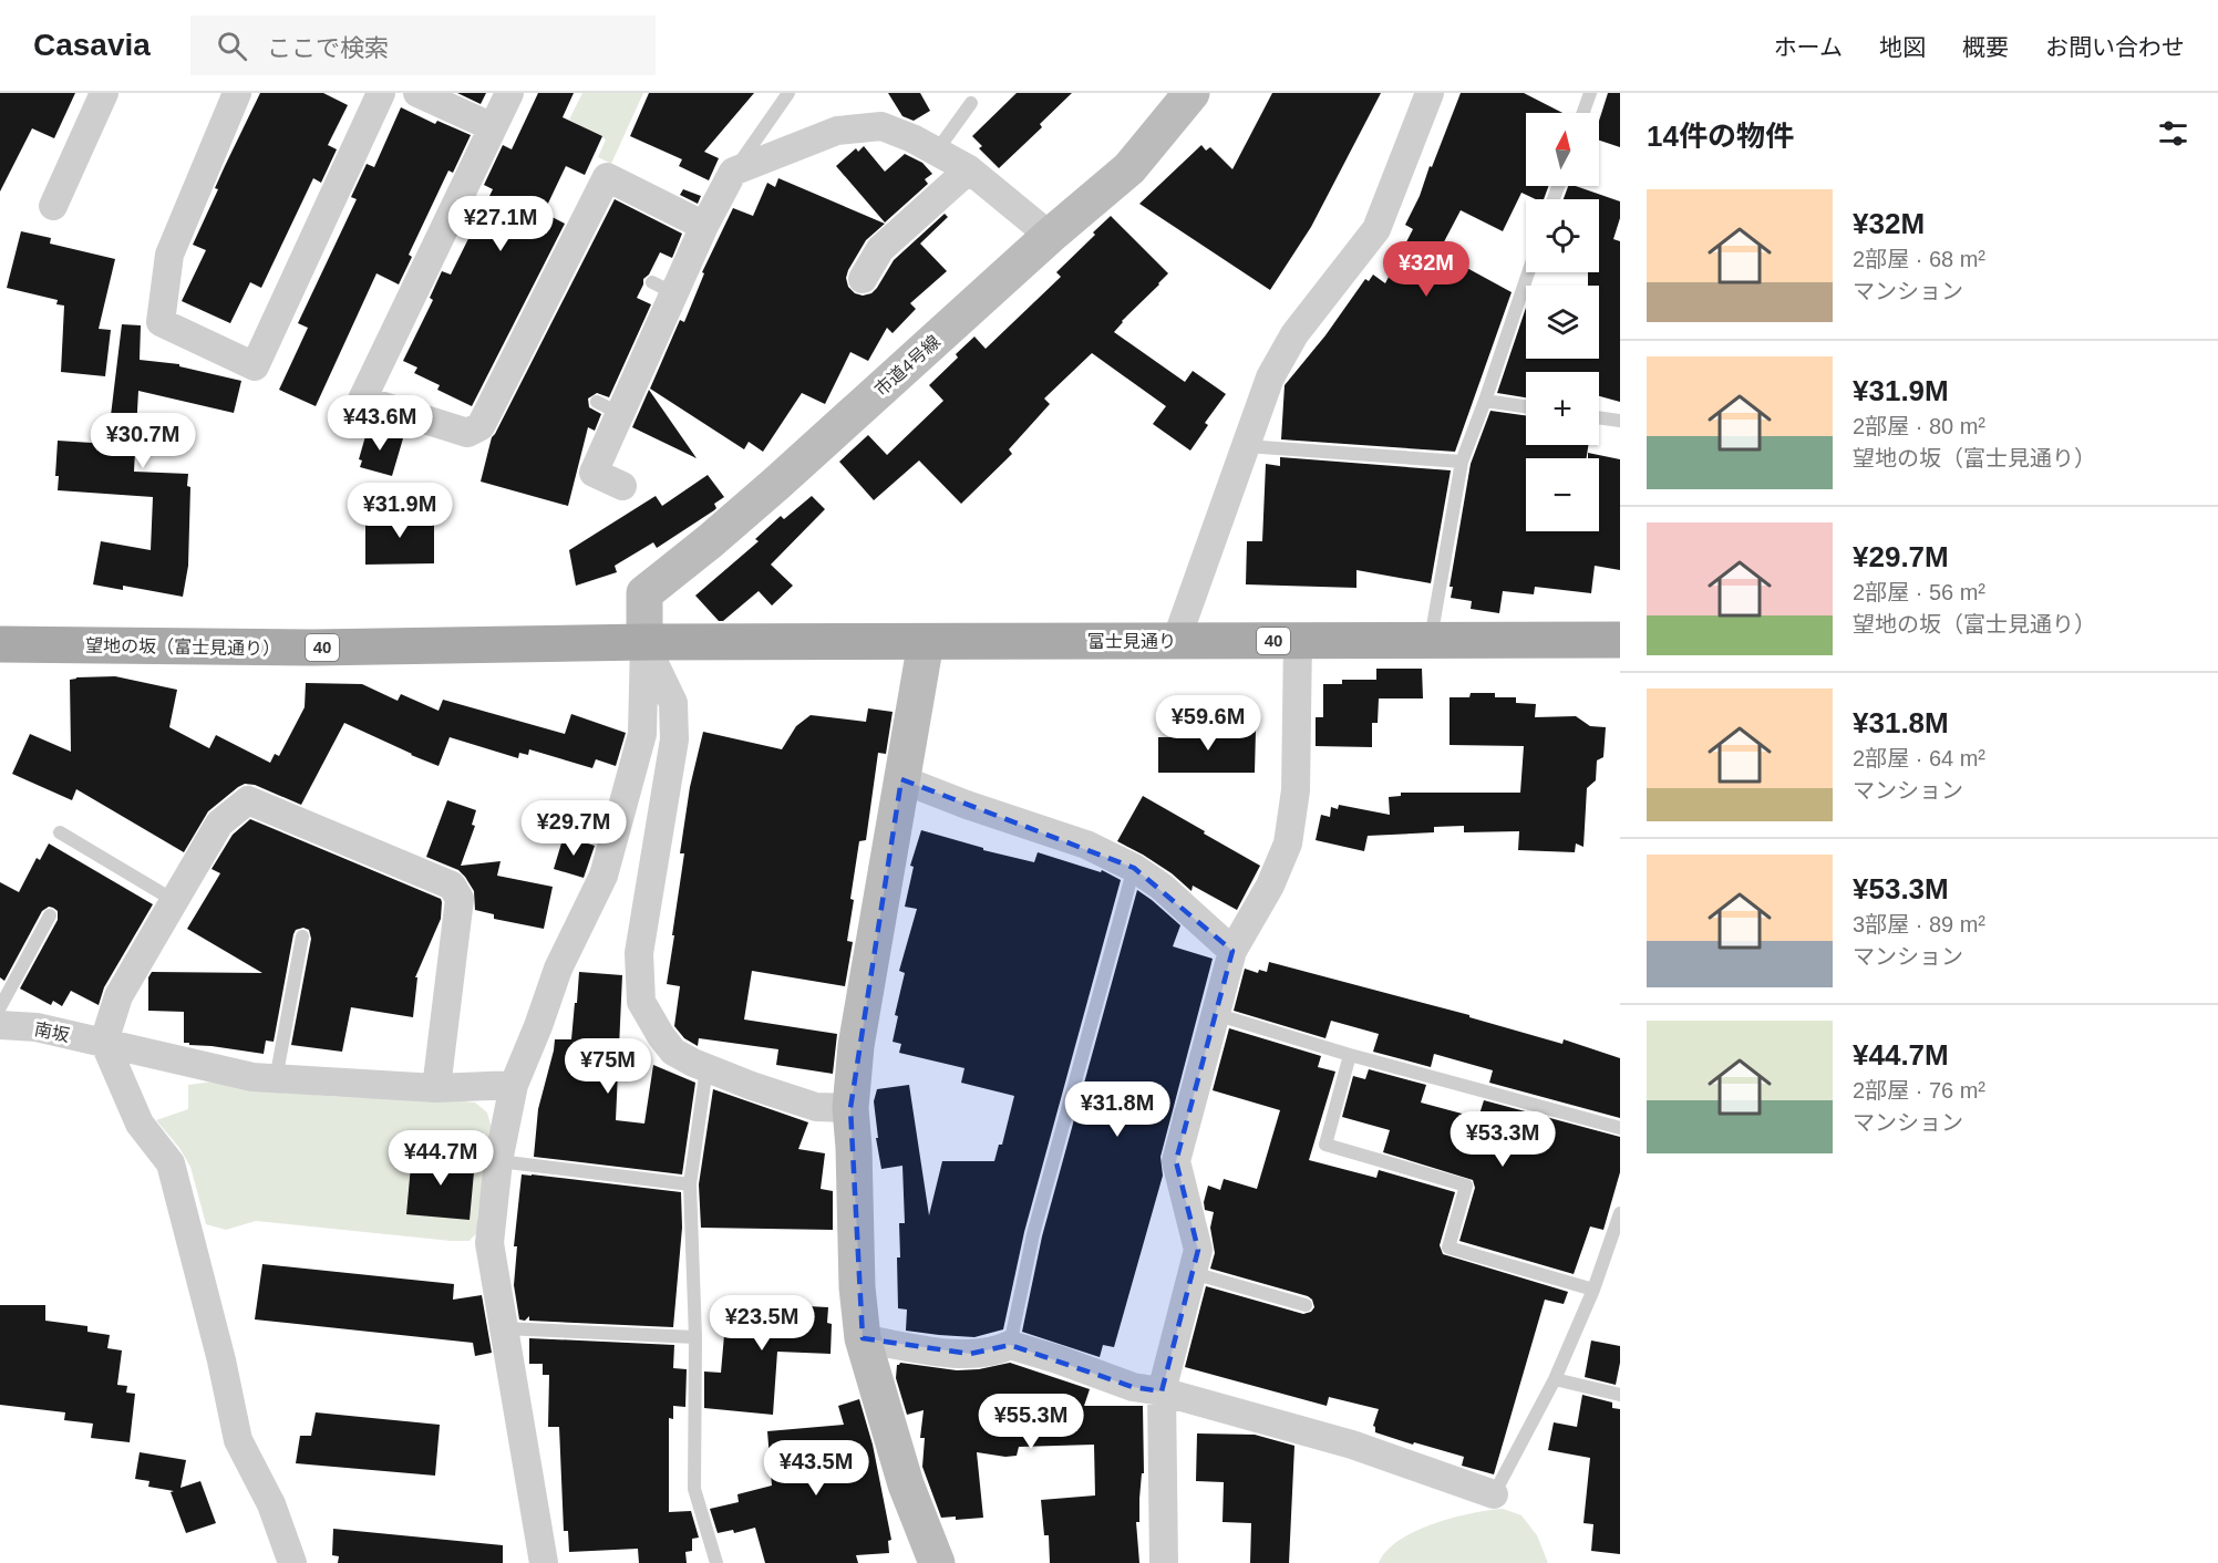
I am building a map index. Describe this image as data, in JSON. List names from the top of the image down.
{
  "streets": {
    "main road": ["富士見通り", "40", "望地の坂（富士見通り）"],
    "street": ["市道4号線", "南坂"]
  },
  "crossings": [
    ["市道4号線", "富士見通り"],
    ["市道4号線", "望地の坂（富士見通り）"],
    ["富士見通り", "望地の坂（富士見通り）"]
  ],
  "north": "top",
  "page": {
    "header": "Casavia",
    "search": "ここで検索",
    "nav": [
      "ホーム",
      "地図",
      "概要",
      "お問い合わせ"
    ],
    "heading": "14件の物件",
    "map_buttons": ["+", "−"],
    "list": [
      {
        "name": "¥32M",
        "note": "2部屋 · 68 m² · マンション"
      },
      {
        "name": "¥31.9M",
        "note": "2部屋 · 80 m² · 望地の坂（富士見通り）"
      },
      {
        "name": "¥29.7M",
        "note": "2部屋 · 56 m² · 望地の坂（富士見通り）"
      },
      {
        "name": "¥31.8M",
        "note": "2部屋 · 64 m² · マンション"
      },
      {
        "name": "¥53.3M",
        "note": "3部屋 · 89 m² · マンション"
      },
      {
        "name": "¥44.7M",
        "note": "2部屋 · 76 m² · マンション"
      }
    ],
    "price": [
      "¥27.1M",
      "¥32M",
      "¥43.6M",
      "¥30.7M",
      "¥31.9M",
      "¥59.6M",
      "¥29.7M",
      "¥75M",
      "¥31.8M",
      "¥53.3M",
      "¥44.7M",
      "¥23.5M",
      "¥55.3M",
      "¥43.5M"
    ]
  }
}
